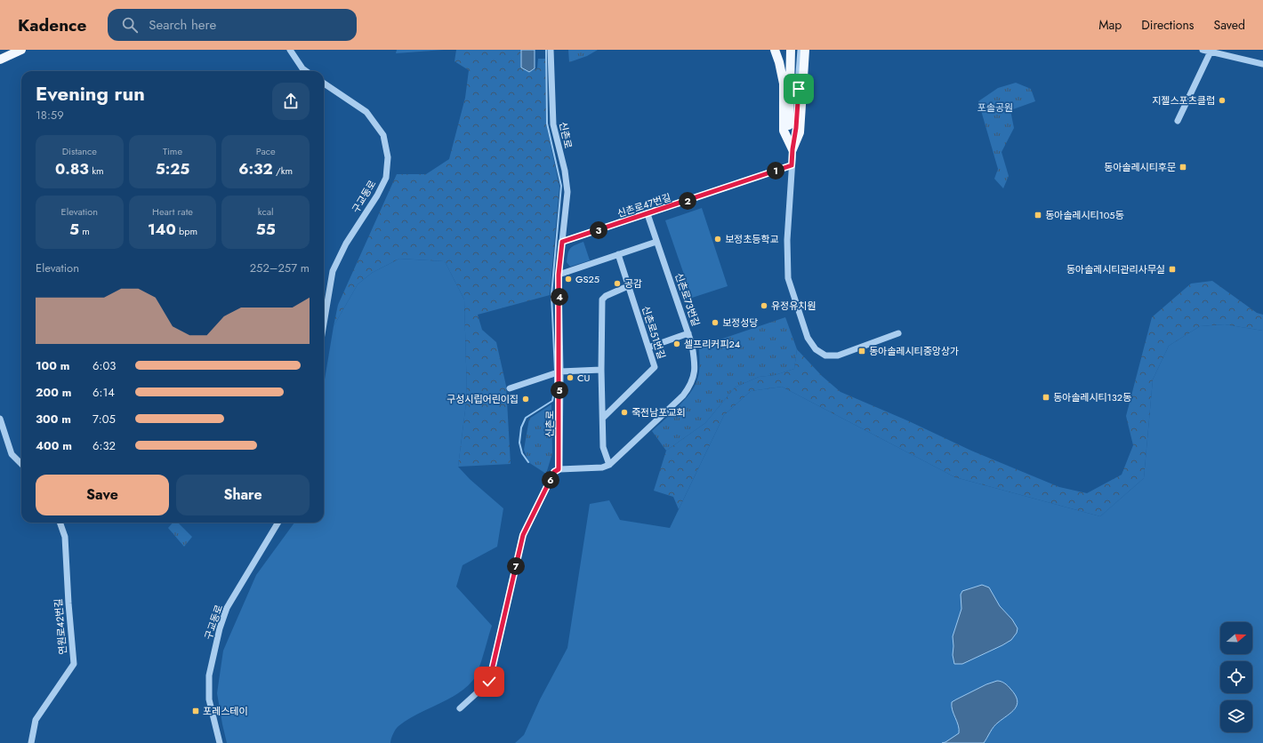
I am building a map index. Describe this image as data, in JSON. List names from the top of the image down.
{
  "streets": {
    "street": [
      "신촌로",
      "구교동로",
      "신촌로47번길",
      "신촌로73번길",
      "신촌로51번길",
      "연원로42번길"
    ]
  },
  "crossings": [
    ["신촌로", "신촌로47번길"],
    ["신촌로47번길", "신촌로73번길"]
  ],
  "parks": ["포솔공원"],
  "places": {
    "other": [
      "지젤스포츠클럽",
      "보정초등학교",
      "GS25",
      "공감",
      "유정유치원",
      "보정성당",
      "셀프리커피24",
      "CU",
      "구성시립어린이집",
      "죽전남포교회"
    ],
    "transit": [
      "동아솔레시티후문",
      "동아솔레시티105동",
      "동아솔레시티관리사무실",
      "동아솔레시티중앙상가",
      "동아솔레시티132동",
      "포레스테이"
    ]
  },
  "north": "right",
  "page": {
    "header": "Kadence",
    "search": "Search here",
    "nav": ["Map", "Directions", "Saved"],
    "heading": ["Evening run", "18:59"],
    "stats": [
      ["Distance", "0.83 km"],
      ["Time", "5:25"],
      ["Pace", "6:32 /km"],
      ["Elevation", "5 m"],
      ["Heart rate", "140 bpm"],
      ["kcal", "55"]
    ],
    "pins": [
      "1",
      "2",
      "3",
      "4",
      "5",
      "6",
      "7"
    ],
    "chart": ["Elevation", "252–257 m"],
    "list": [
      {
        "name": "100 m",
        "note": "6:03"
      },
      {
        "name": "200 m",
        "note": "6:14"
      },
      {
        "name": "300 m",
        "note": "7:05"
      },
      {
        "name": "400 m",
        "note": "6:32"
      }
    ],
    "buttons": ["Save", "Share"]
  }
}
